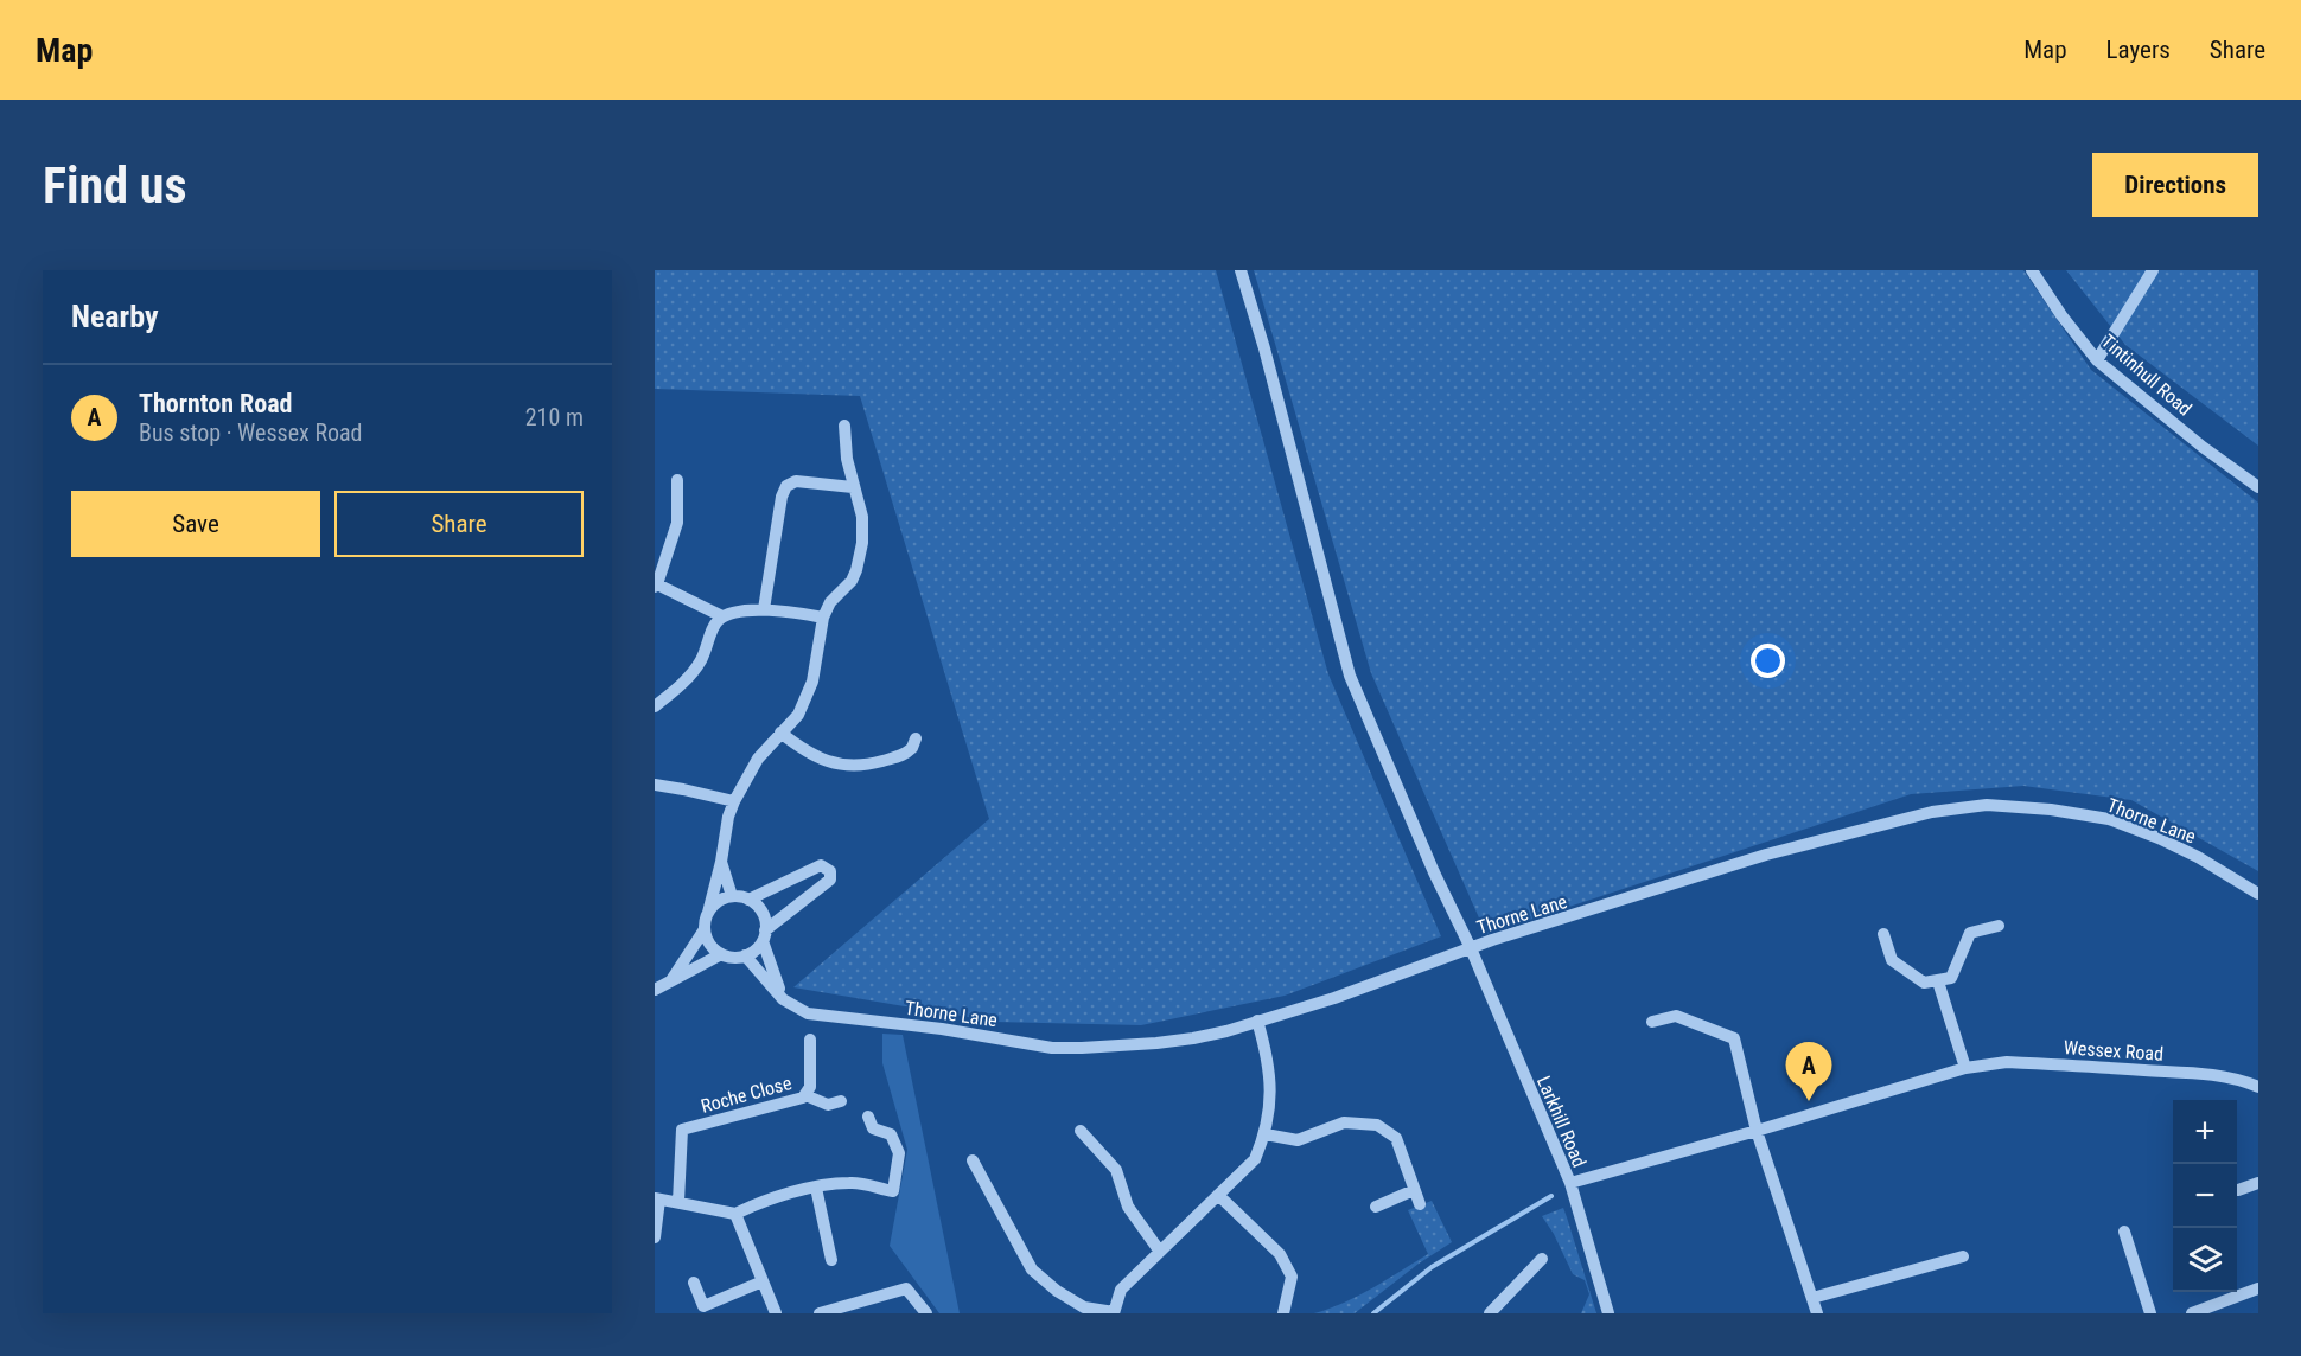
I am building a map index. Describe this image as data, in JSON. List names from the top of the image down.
{
  "streets": {
    "street": [
      "Tintinhull Road",
      "Thorne Lane",
      "Wessex Road",
      "Roche Close",
      "Larkhill Road"
    ]
  },
  "crossings": [
    ["Thorne Lane", "Larkhill Road"],
    ["Wessex Road", "Larkhill Road"]
  ],
  "page": {
    "header": "Map",
    "nav": ["Map", "Layers", "Share"],
    "buttons": [
      "Directions",
      ["Save", "Share"]
    ],
    "title": "Find us",
    "heading": "Nearby",
    "list": [
      {
        "mark": "A",
        "name": "Thornton Road",
        "note": "Bus stop · Wessex Road",
        "value": "210 m"
      }
    ],
    "pins": "A",
    "map_buttons": ["+", "−"]
  }
}
